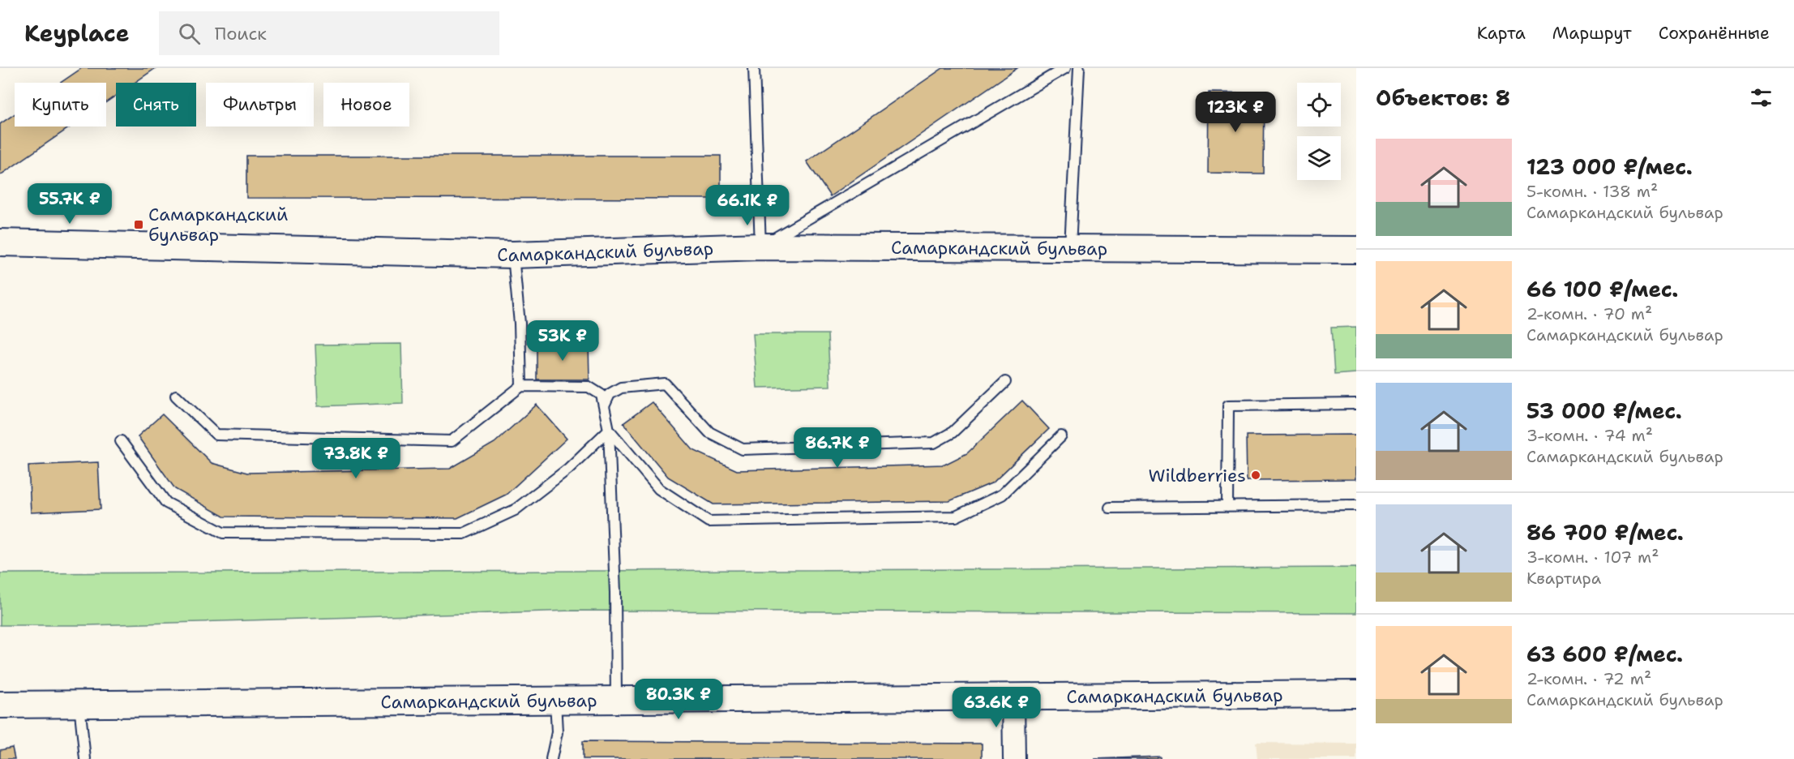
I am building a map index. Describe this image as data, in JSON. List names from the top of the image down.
{
  "streets": {
    "street": ["Самаркандский бульвар"]
  },
  "places": {
    "transit": ["Самаркандский бульвар"],
    "other": ["Wildberries"]
  },
  "page": {
    "header": "Keyplace",
    "search": "Поиск",
    "nav": ["Карта", "Маршрут", "Сохранённые"],
    "heading": "Объектов: 8",
    "chip": [
      "Купить",
      "Снять",
      "Фильтры",
      "Новое"
    ],
    "price": [
      "123K ₽",
      "55.7K ₽",
      "66.1K ₽",
      "53K ₽",
      "86.7K ₽",
      "73.8K ₽",
      "80.3K ₽",
      "63.6K ₽"
    ],
    "list": [
      {
        "name": "123 000 ₽/мес.",
        "note": "5-комн. · 138 m² · Самаркандский бульвар"
      },
      {
        "name": "66 100 ₽/мес.",
        "note": "2-комн. · 70 m² · Самаркандский бульвар"
      },
      {
        "name": "53 000 ₽/мес.",
        "note": "3-комн. · 74 m² · Самаркандский бульвар"
      },
      {
        "name": "86 700 ₽/мес.",
        "note": "3-комн. · 107 m² · Квартира"
      },
      {
        "name": "63 600 ₽/мес.",
        "note": "2-комн. · 72 m² · Самаркандский бульвар"
      }
    ]
  }
}
